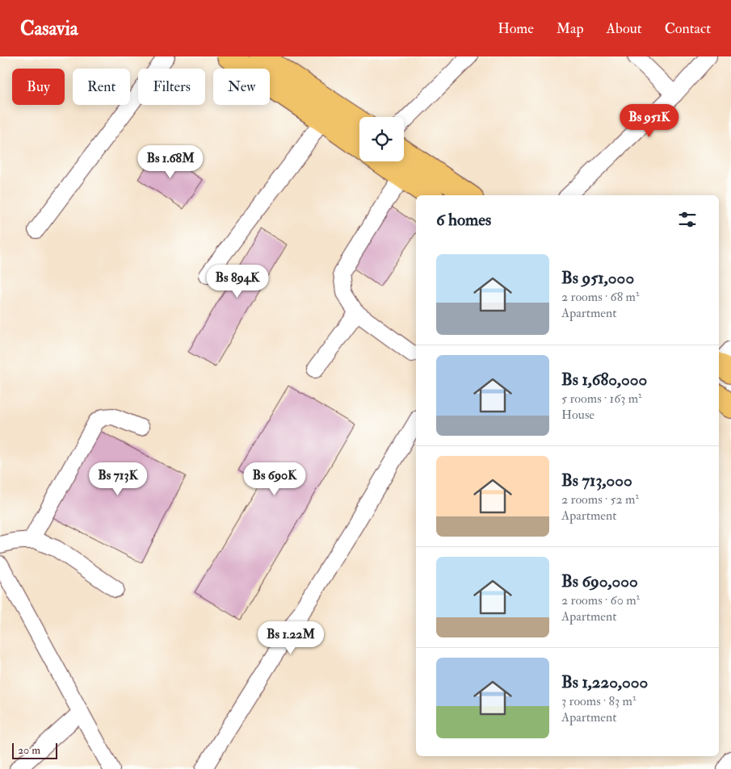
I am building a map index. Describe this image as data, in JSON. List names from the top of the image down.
{
  "scale_bar": "20 m",
  "page": {
    "header": "Casavia",
    "nav": [
      "Home",
      "Map",
      "About",
      "Contact"
    ],
    "chip": [
      "Buy",
      "Rent",
      "Filters",
      "New"
    ],
    "price": [
      "Bs 951K",
      "Bs 1.68M",
      "Bs 894K",
      "Bs 713K",
      "Bs 690K",
      "Bs 1.22M"
    ],
    "heading": "6 homes",
    "list": [
      {
        "name": "Bs 951,000",
        "note": "2 rooms · 68 m² · Apartment"
      },
      {
        "name": "Bs 1,680,000",
        "note": "5 rooms · 163 m² · House"
      },
      {
        "name": "Bs 713,000",
        "note": "2 rooms · 52 m² · Apartment"
      },
      {
        "name": "Bs 690,000",
        "note": "2 rooms · 60 m² · Apartment"
      },
      {
        "name": "Bs 1,220,000",
        "note": "3 rooms · 83 m² · Apartment"
      }
    ],
    "scale": "20 m"
  }
}
